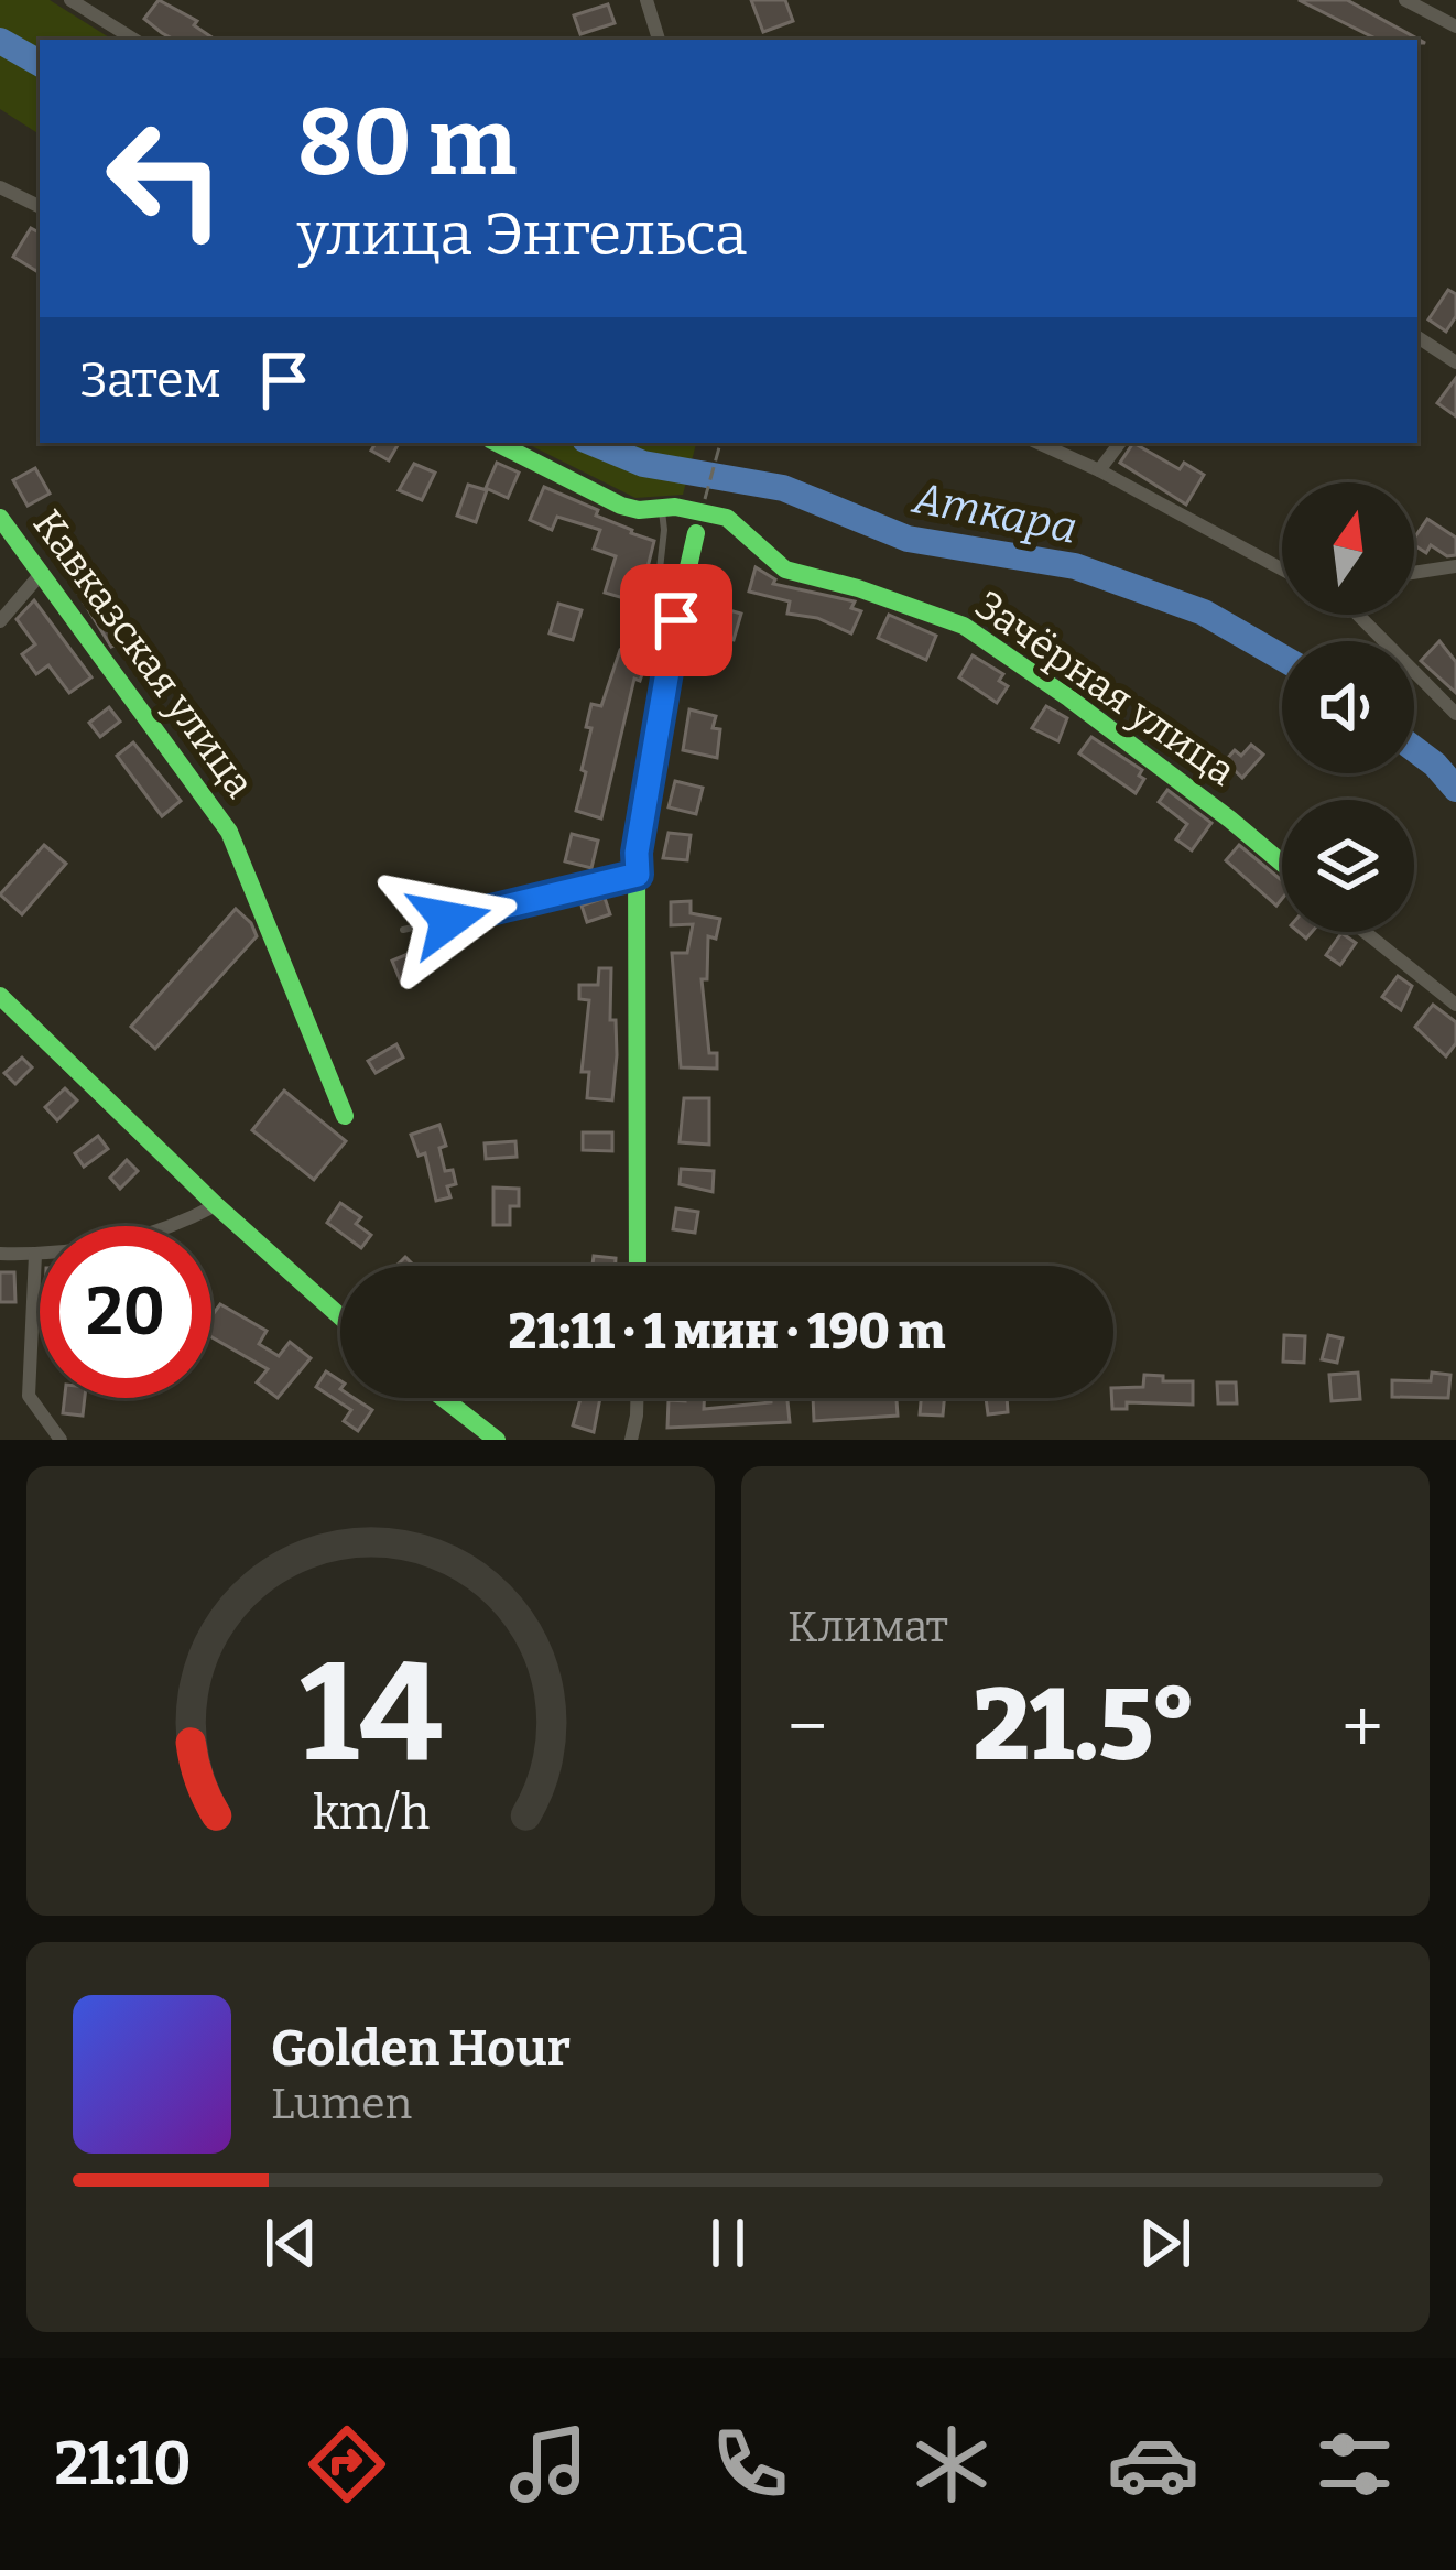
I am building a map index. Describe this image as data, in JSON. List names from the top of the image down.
{
  "streets": {
    "street": ["Кавказская улица", "Зачёрная улица"]
  },
  "water": ["Аткара"],
  "north": "top",
  "page": {
    "turn": ["80 m", "улица Энгельса"],
    "then": "Затем",
    "limit": "20",
    "trip": "21:11 · 1 мин · 190 m",
    "tile": "Климат",
    "heat": ["−", "21.5°", "+"],
    "song": ["Golden Hour", "Lumen"],
    "tabs": "21:10",
    "gauge": ["14", "km/h"]
  }
}
